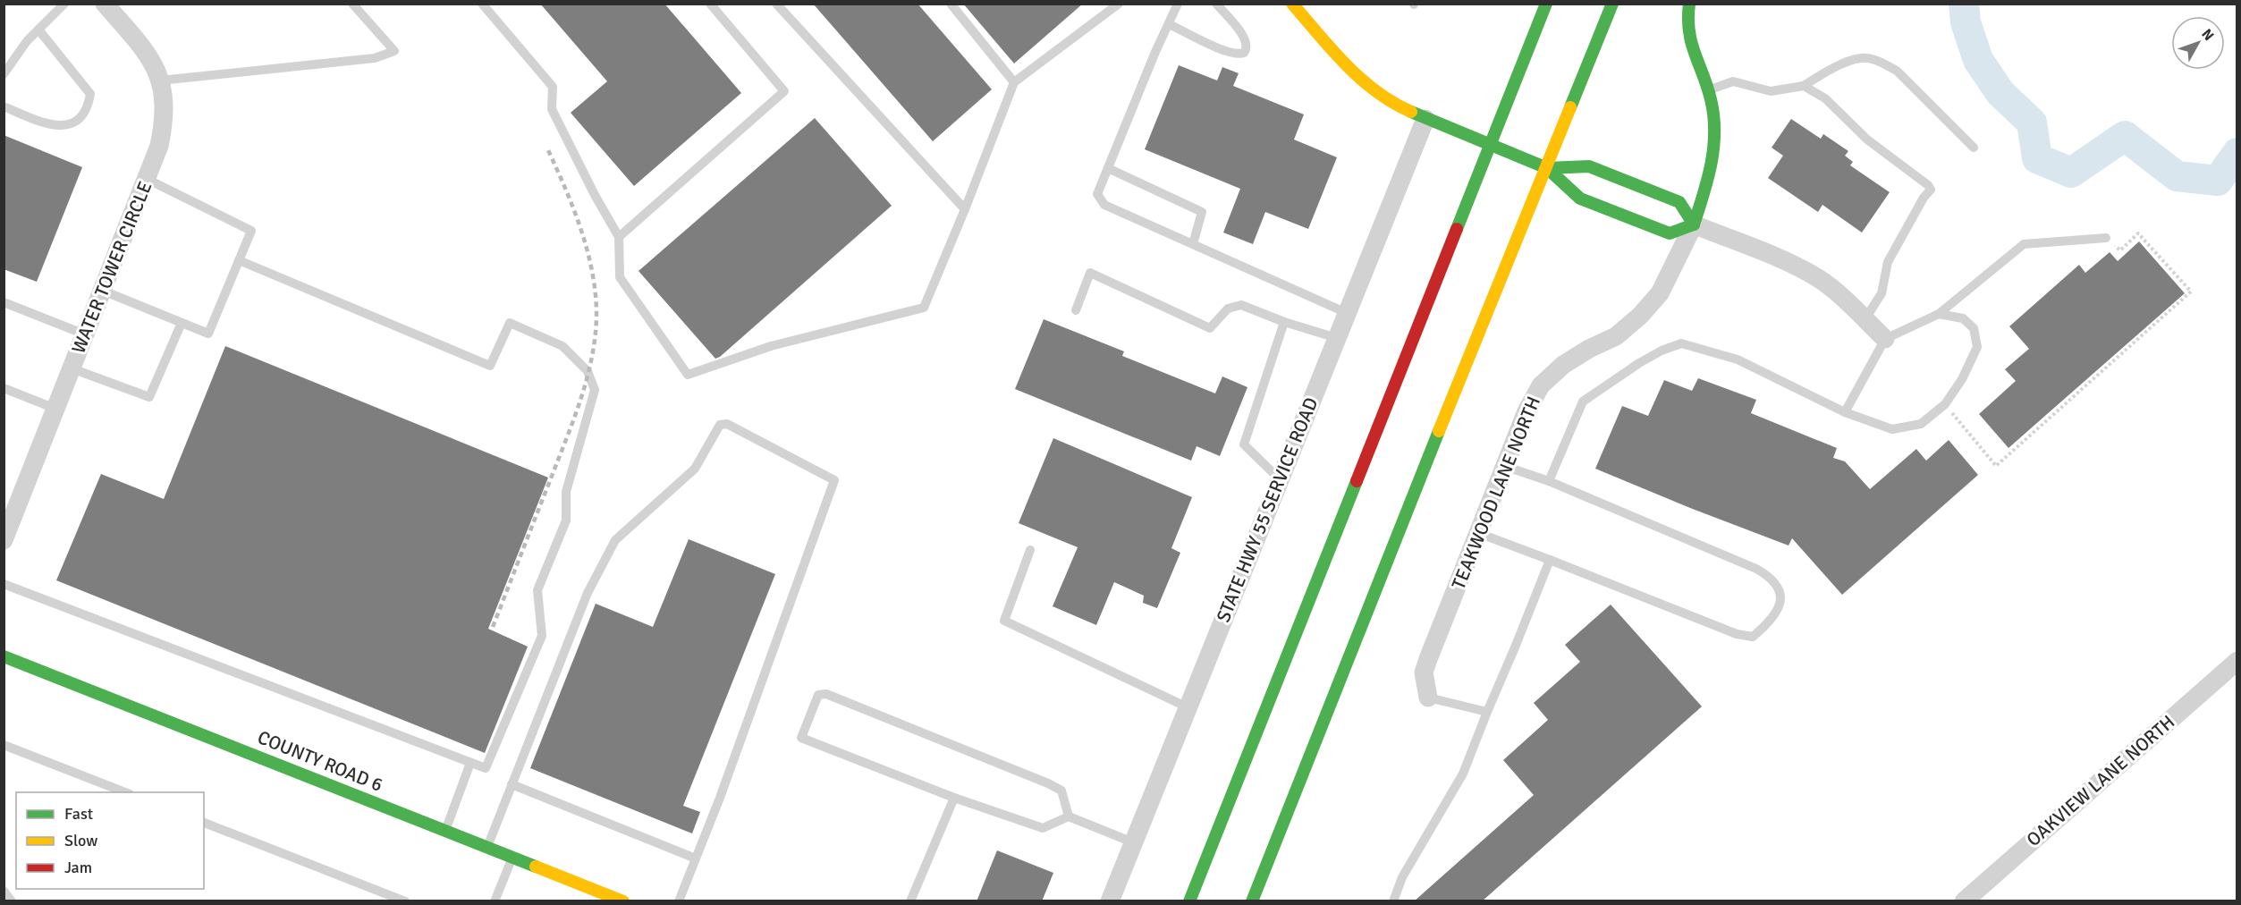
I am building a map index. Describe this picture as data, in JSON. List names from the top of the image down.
{
  "streets": {
    "main road": ["TEAKWOOD LANE NORTH", "COUNTY ROAD 6"],
    "street": ["WATER TOWER CIRCLE", "STATE HWY 55 SERVICE ROAD", "OAKVIEW LANE NORTH"]
  },
  "legend": ["Fast", "Slow", "Jam"],
  "north": "top right"
}
